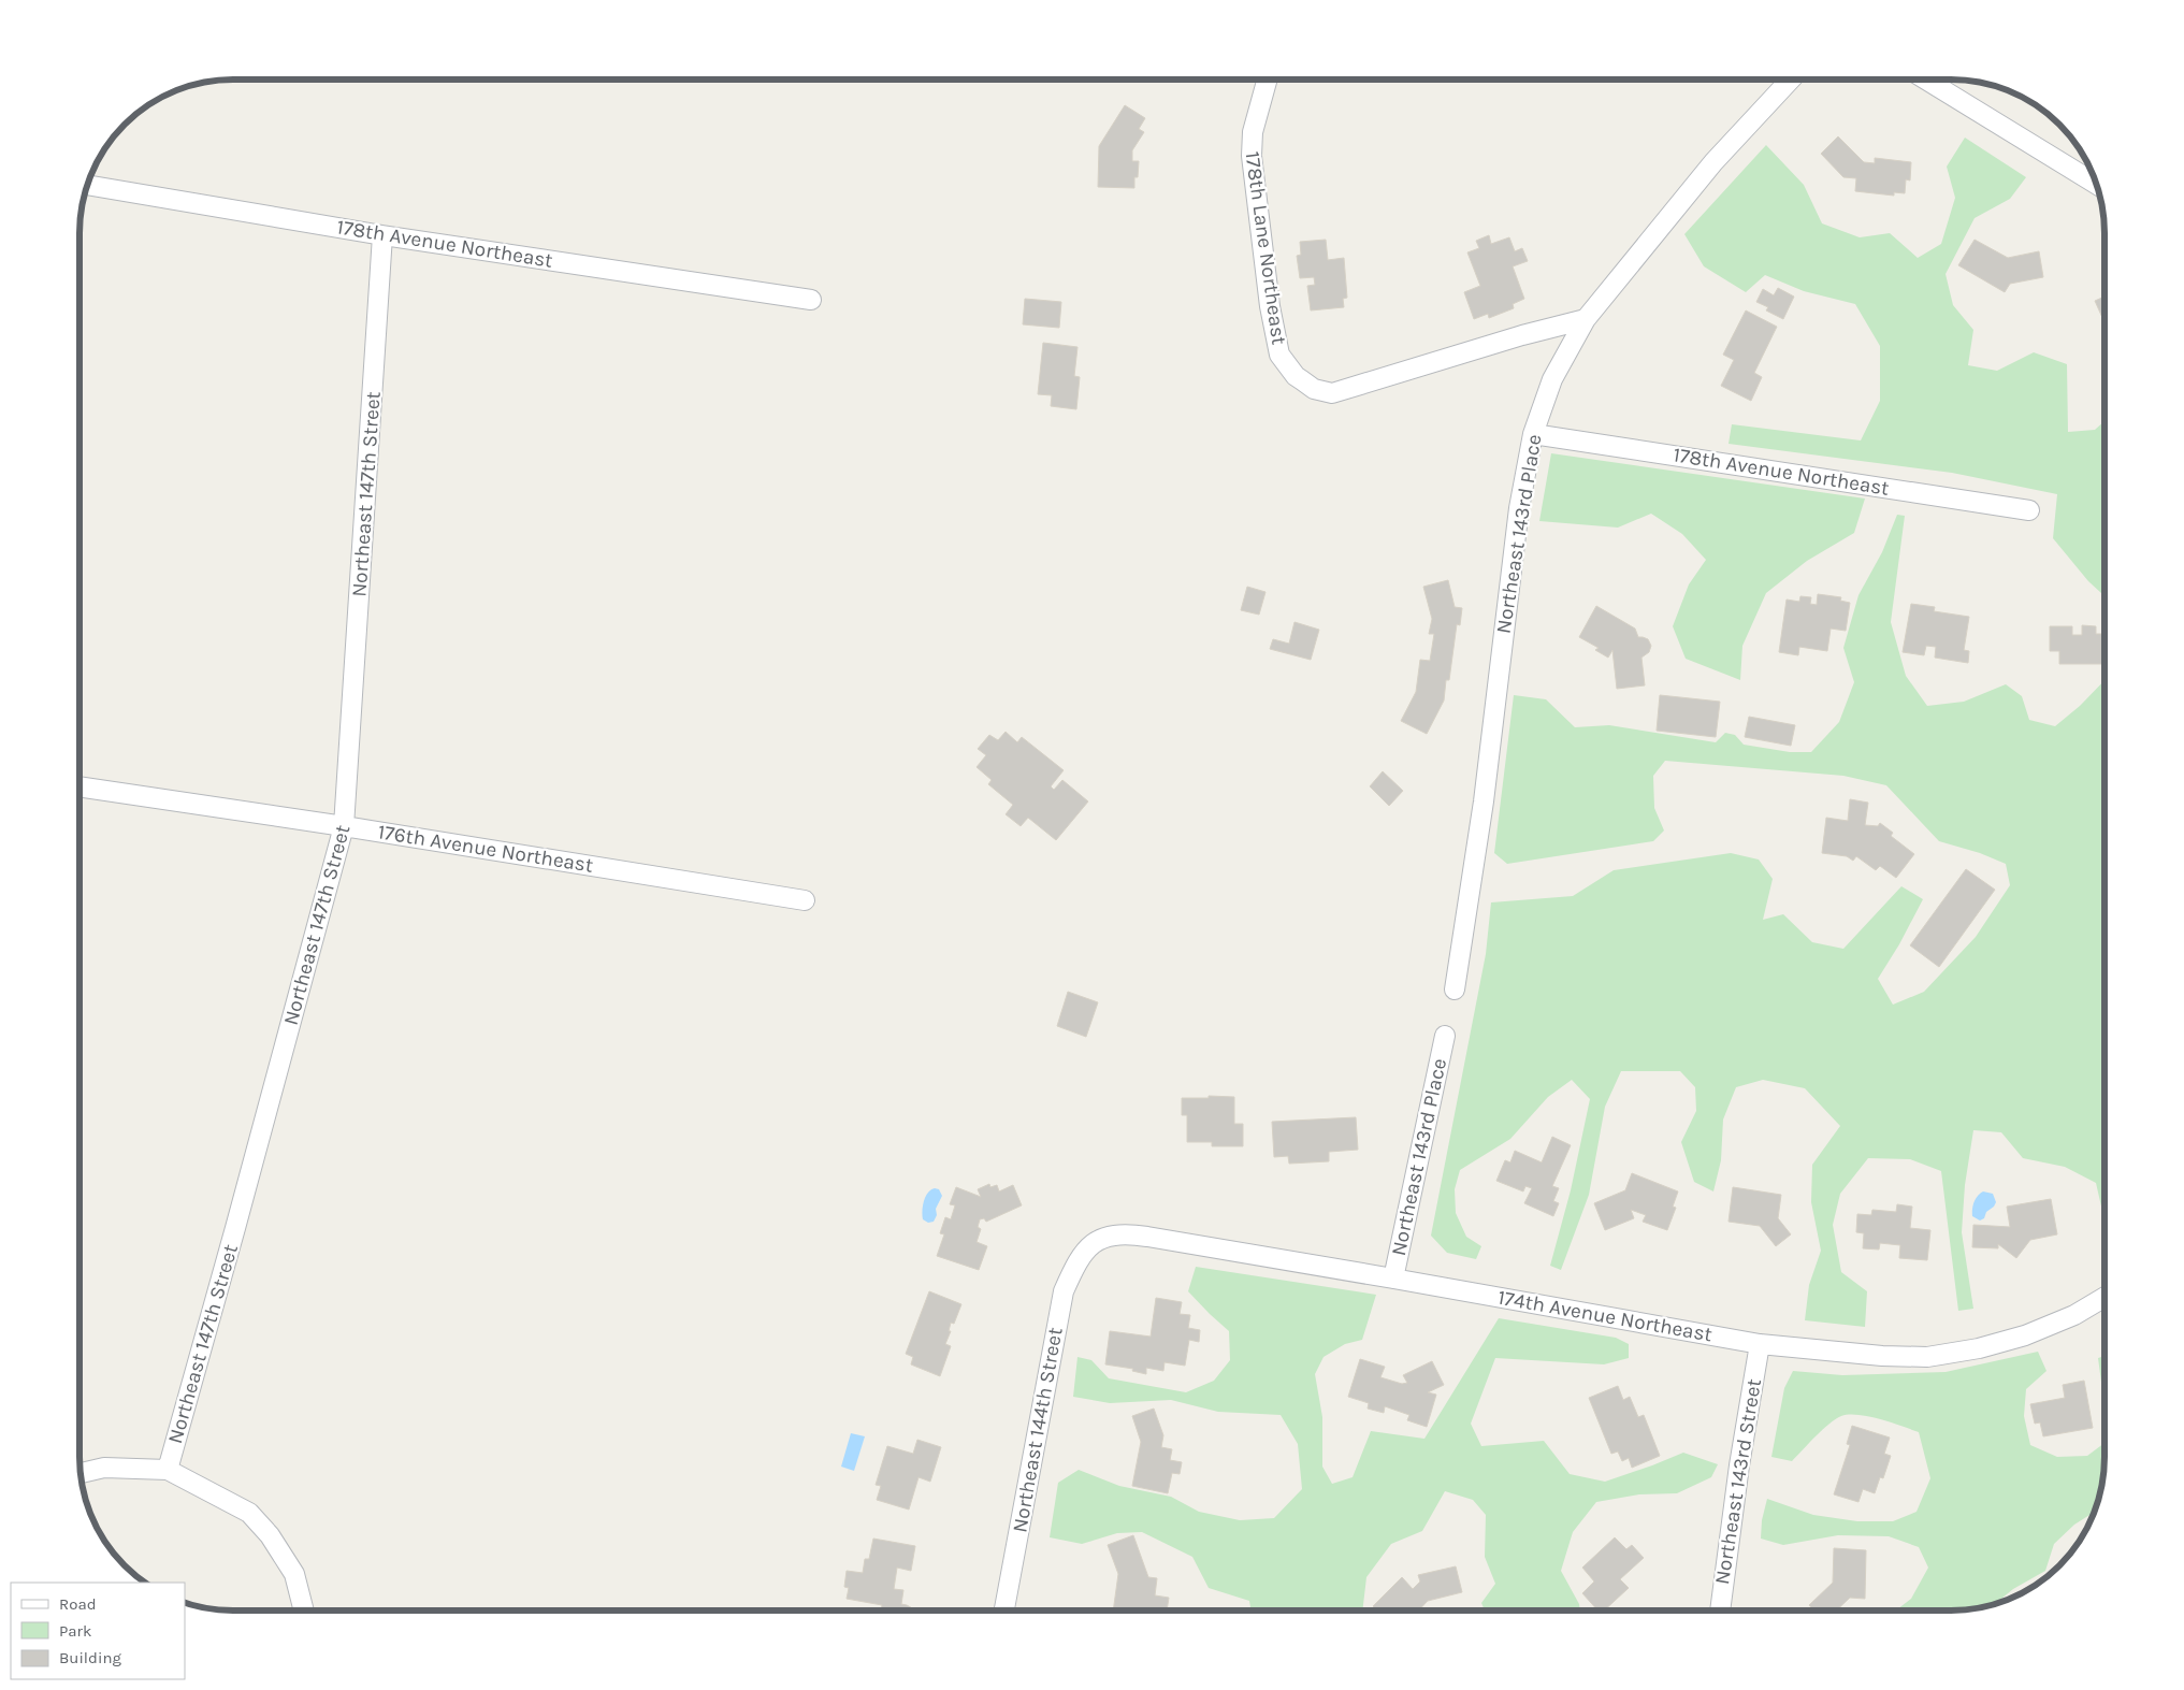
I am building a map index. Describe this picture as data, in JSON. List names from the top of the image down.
{
  "streets": {
    "street": [
      "178th Avenue Northeast",
      "178th Lane Northeast",
      "Northeast 147th Street",
      "Northeast 143rd Place",
      "176th Avenue Northeast",
      "174th Avenue Northeast",
      "Northeast 144th Street",
      "Northeast 143rd Street"
    ]
  },
  "crossings": [
    ["178th Avenue Northeast", "Northeast 147th Street"],
    ["178th Avenue Northeast", "Northeast 143rd Place"],
    ["178th Lane Northeast", "Northeast 143rd Place"],
    ["Northeast 147th Street", "176th Avenue Northeast"],
    ["Northeast 143rd Place", "174th Avenue Northeast"],
    ["174th Avenue Northeast", "Northeast 144th Street"],
    ["174th Avenue Northeast", "Northeast 143rd Street"]
  ],
  "legend": ["Road", "Park", "Building"]
}
